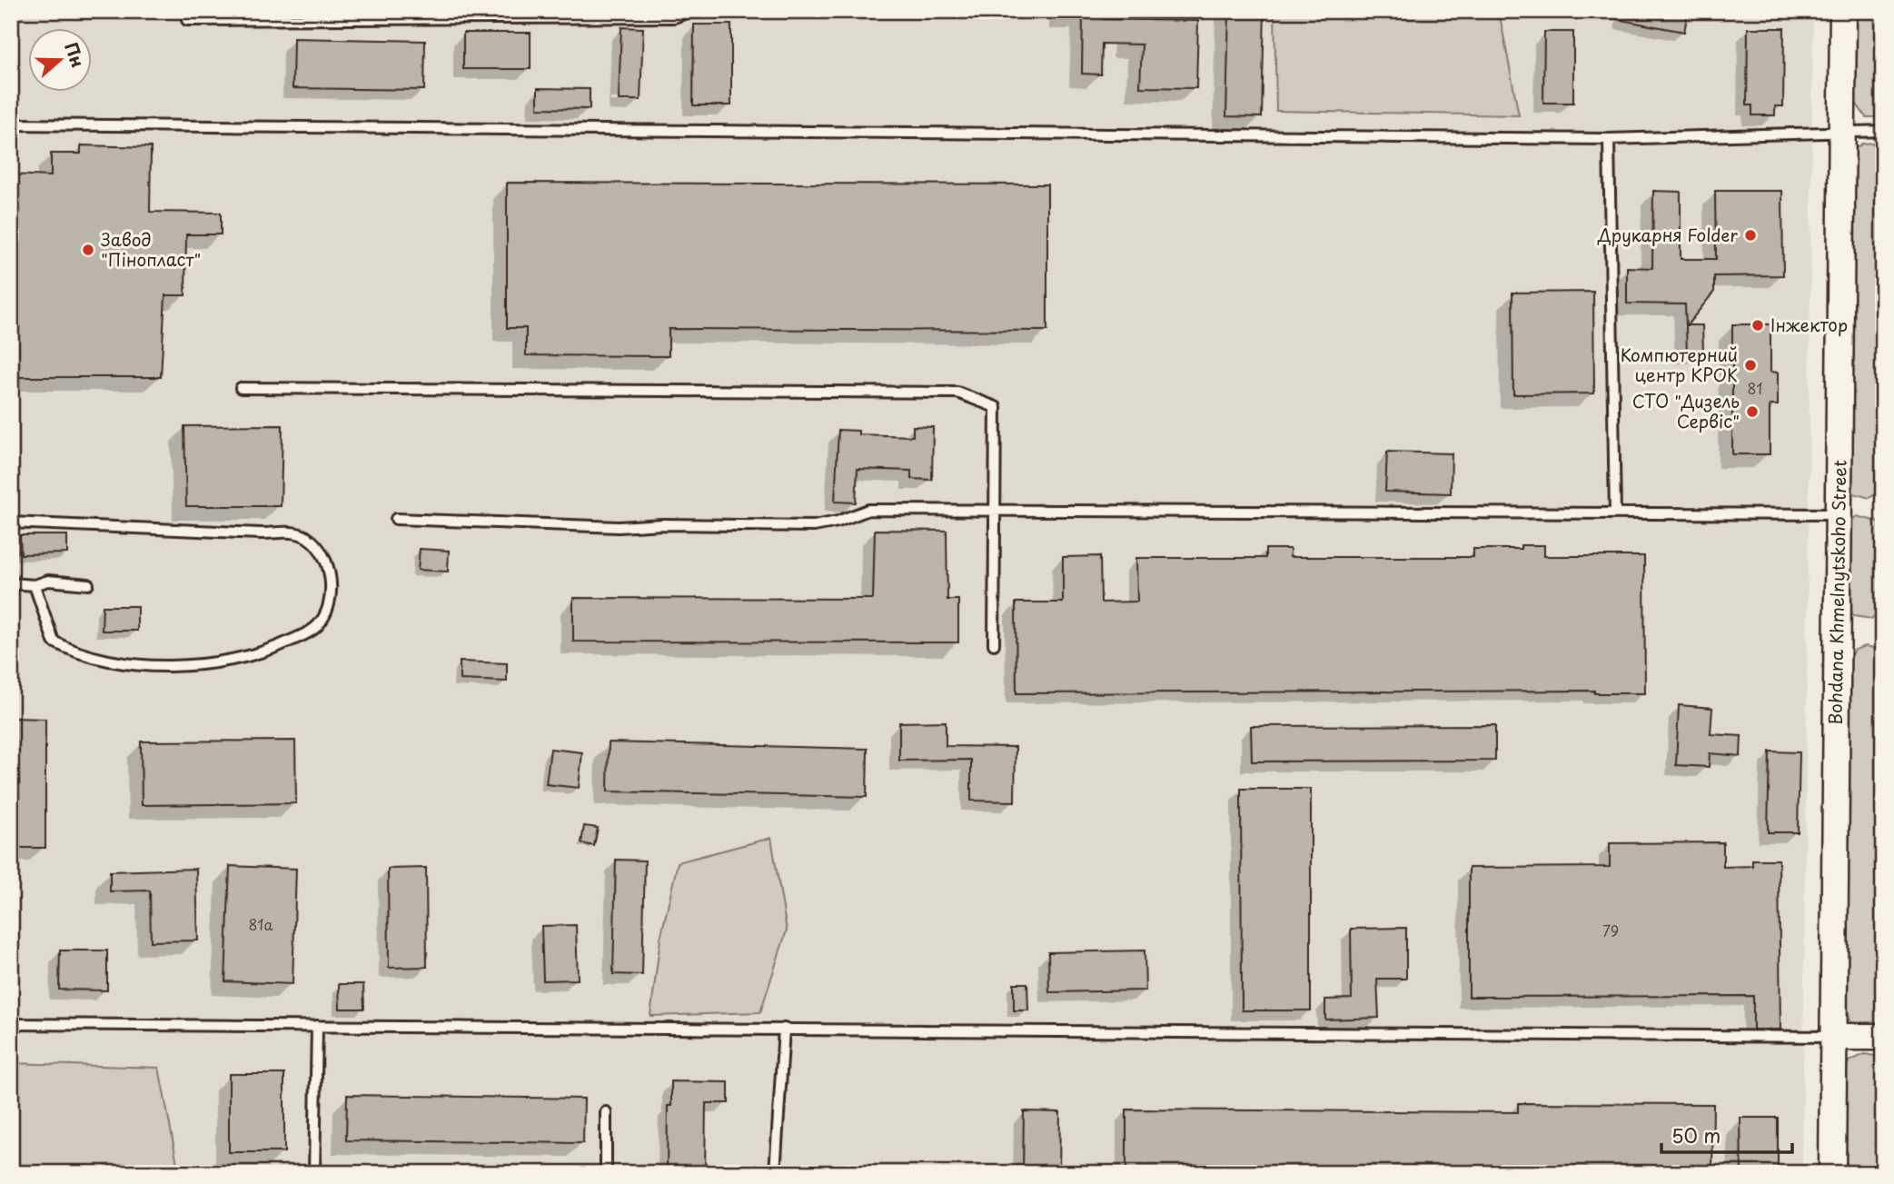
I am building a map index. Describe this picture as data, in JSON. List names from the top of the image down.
{
  "streets": {
    "street": ["Bohdana Khmelnytskoho Street"]
  },
  "places": [
    "Друкарня Folder",
    "Завод \"Пінопласт\"",
    "Інжектор",
    "Компютерний центр КРОК",
    "СТО \"Дизель Сервіс\""
  ],
  "house_numbers": ["81", "81а", "79"],
  "scale_bar": "50 m",
  "north": "right"
}
